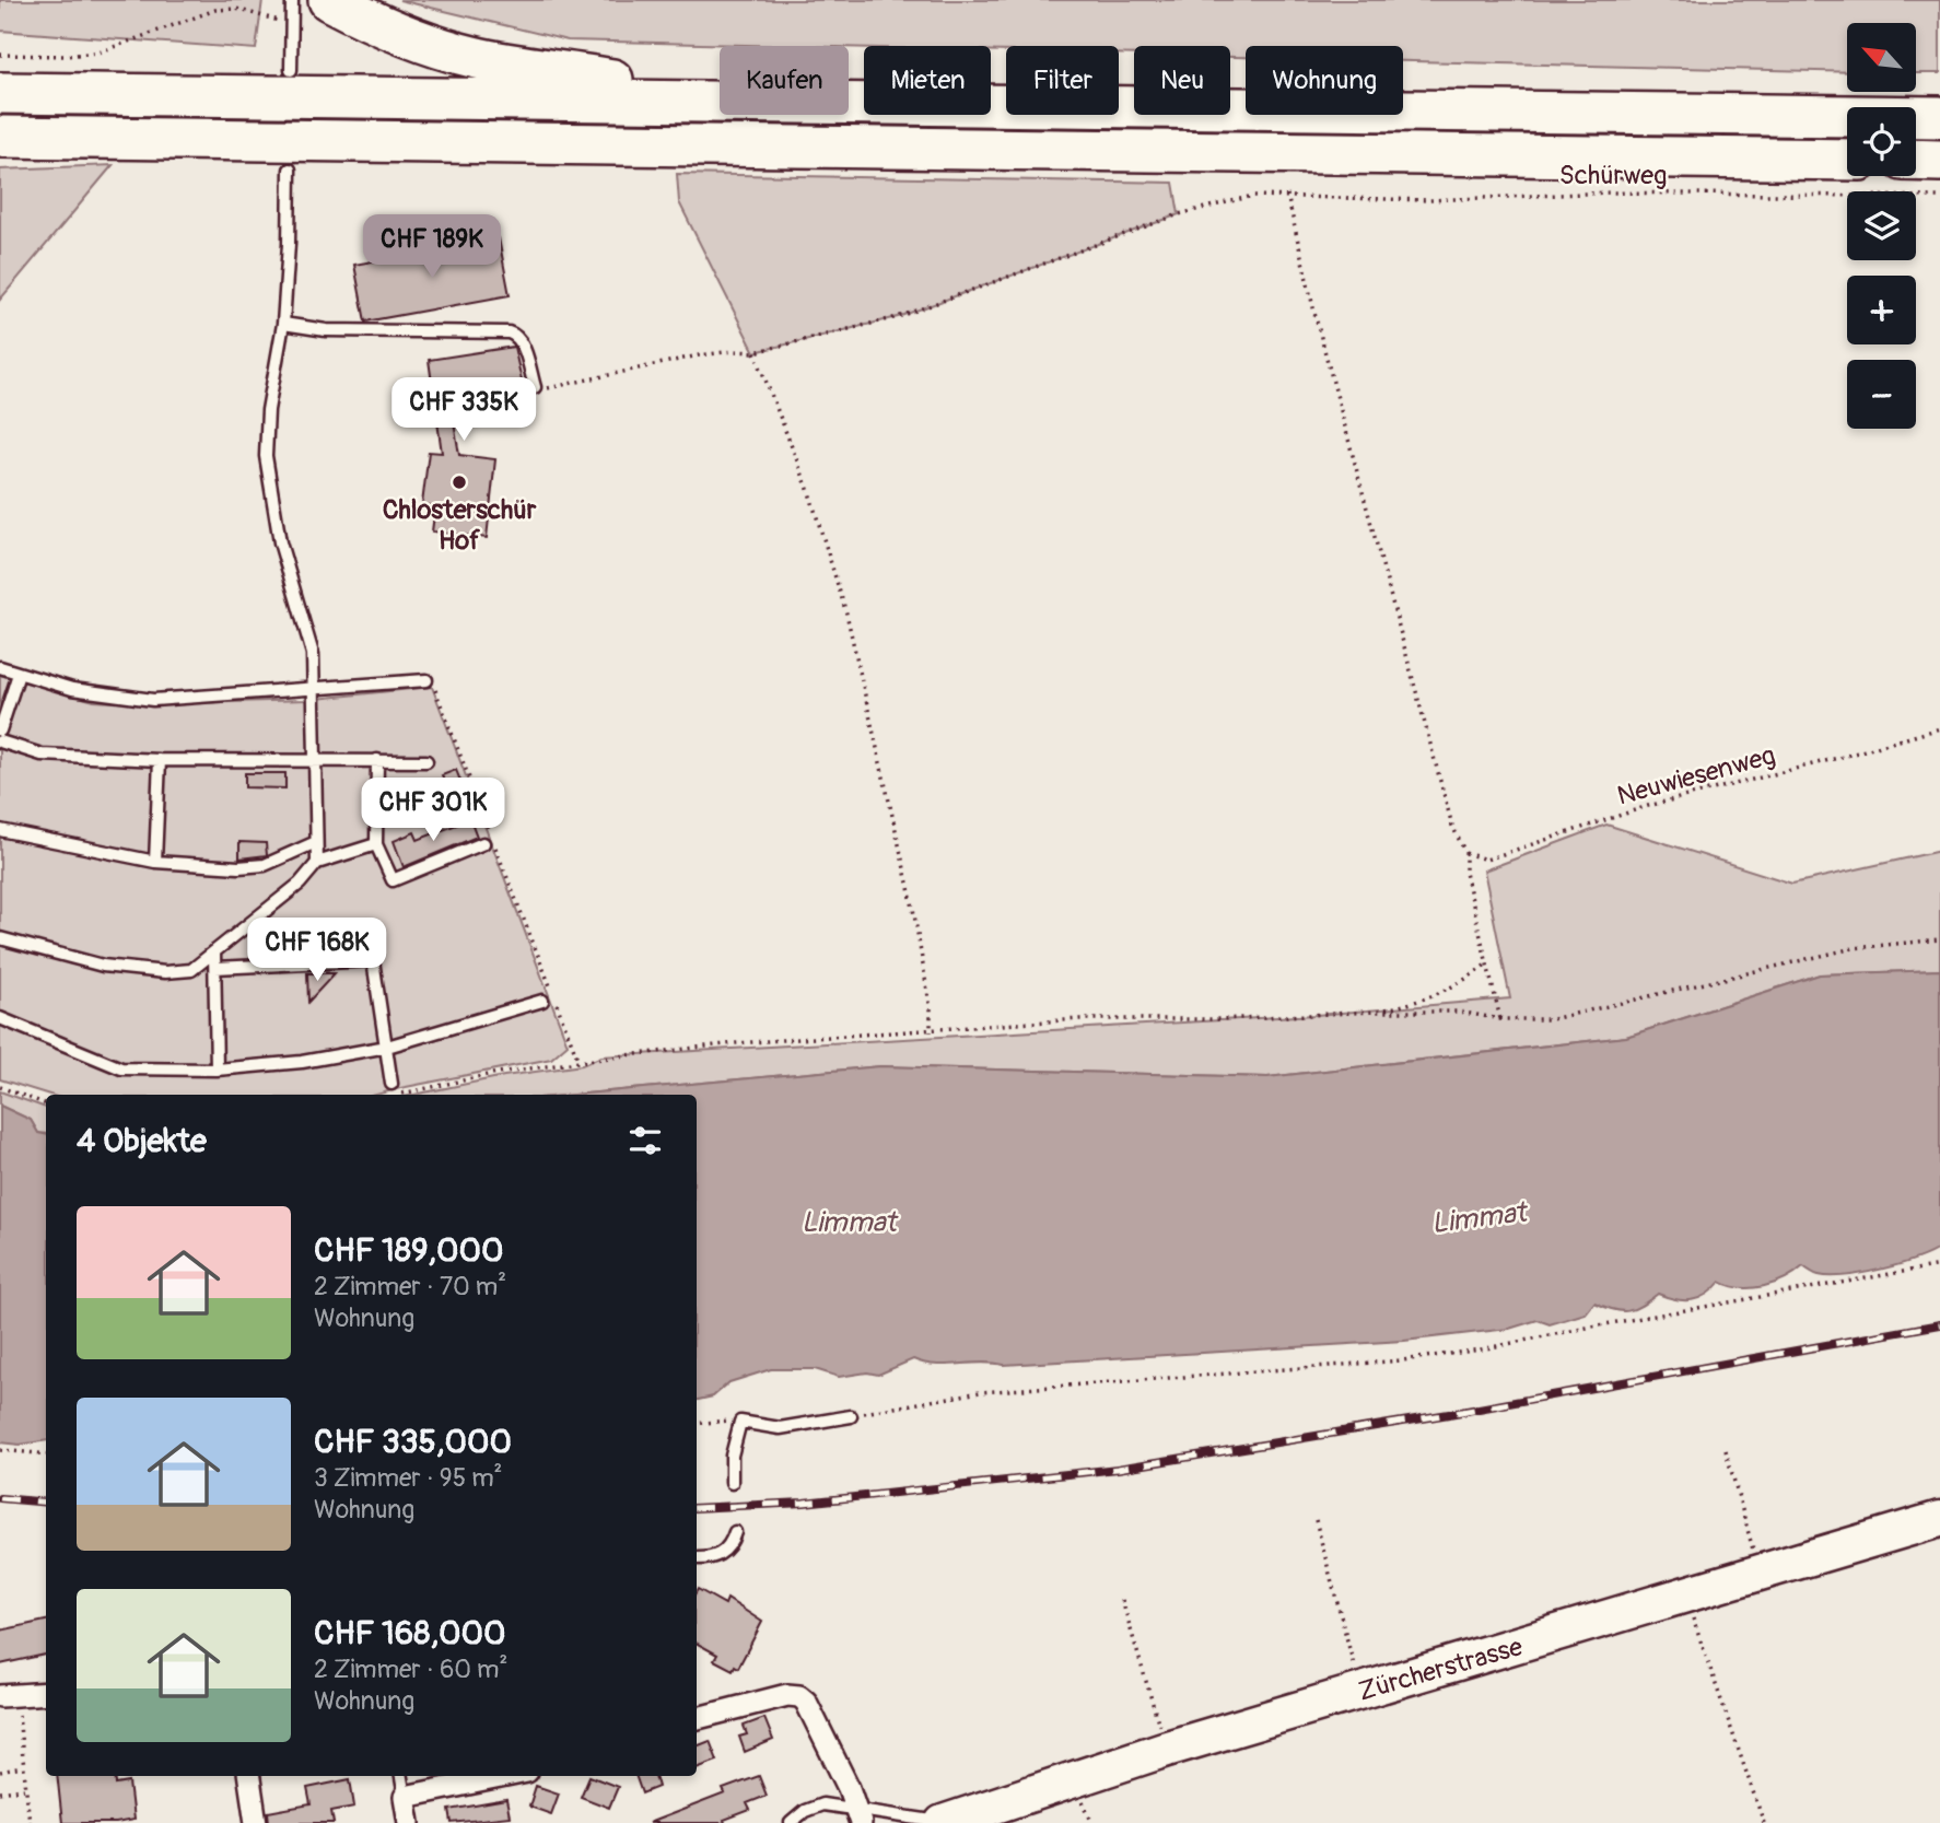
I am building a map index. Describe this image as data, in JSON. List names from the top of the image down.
{
  "streets": {
    "main road": ["Zürcherstrasse"],
    "path": ["Schürweg", "Neuwiesenweg"]
  },
  "water": ["Limmat"],
  "places": ["Chlosterschür Hof"],
  "north": "top left",
  "page": {
    "map_buttons": ["+", "−"],
    "chip": [
      "Kaufen",
      "Mieten",
      "Filter",
      "Neu",
      "Wohnung"
    ],
    "price": [
      "CHF 189K",
      "CHF 335K",
      "CHF 301K",
      "CHF 168K"
    ],
    "heading": "4 Objekte",
    "list": [
      {
        "name": "CHF 189,000",
        "note": "2 Zimmer · 70 m² · Wohnung"
      },
      {
        "name": "CHF 335,000",
        "note": "3 Zimmer · 95 m² · Wohnung"
      },
      {
        "name": "CHF 168,000",
        "note": "2 Zimmer · 60 m² · Wohnung"
      }
    ]
  }
}
